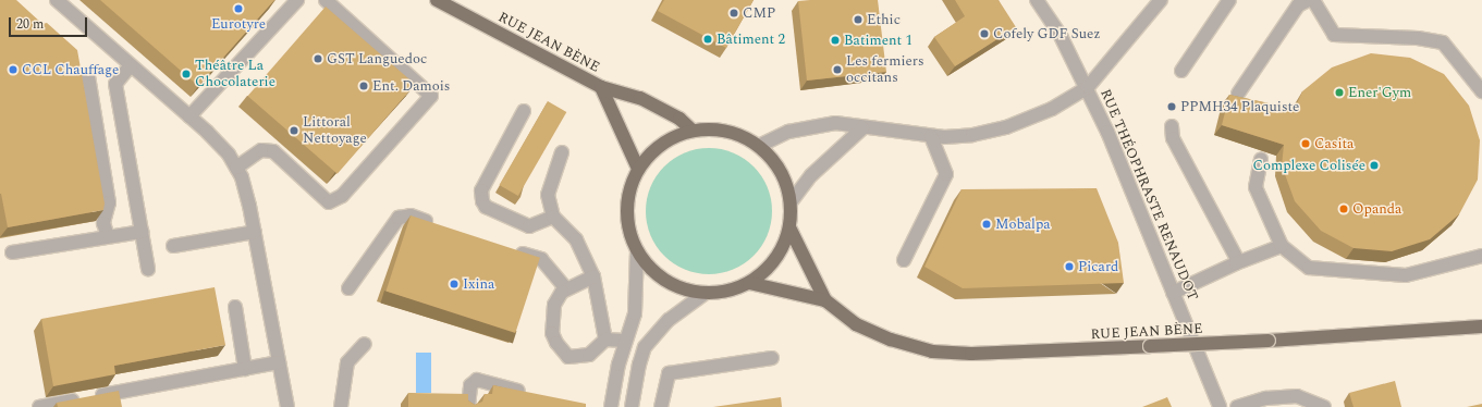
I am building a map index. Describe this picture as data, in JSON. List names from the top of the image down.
{
  "streets": {
    "main road": ["RUE JEAN BÈNE"],
    "street": ["RUE THÉOPHRASTE RENAUDOT"]
  },
  "places": [
    "Eurotyre",
    "CMP",
    "Ethic",
    "Cofely GDF Suez",
    "Bâtiment 2",
    "Batiment 1",
    "GST Languedoc",
    "CCL Chauffage",
    "Les fermiers occitans",
    "Théâtre La Chocolaterie",
    "Ent. Damois",
    "Ener'Gym",
    "PPMH34 Plaquiste",
    "Littoral Nettoyage",
    "Casita",
    "Complexe Colisée",
    "Opanda",
    "Mobalpa",
    "Picard",
    "Ixina"
  ],
  "scale_bar": "20 m"
}
